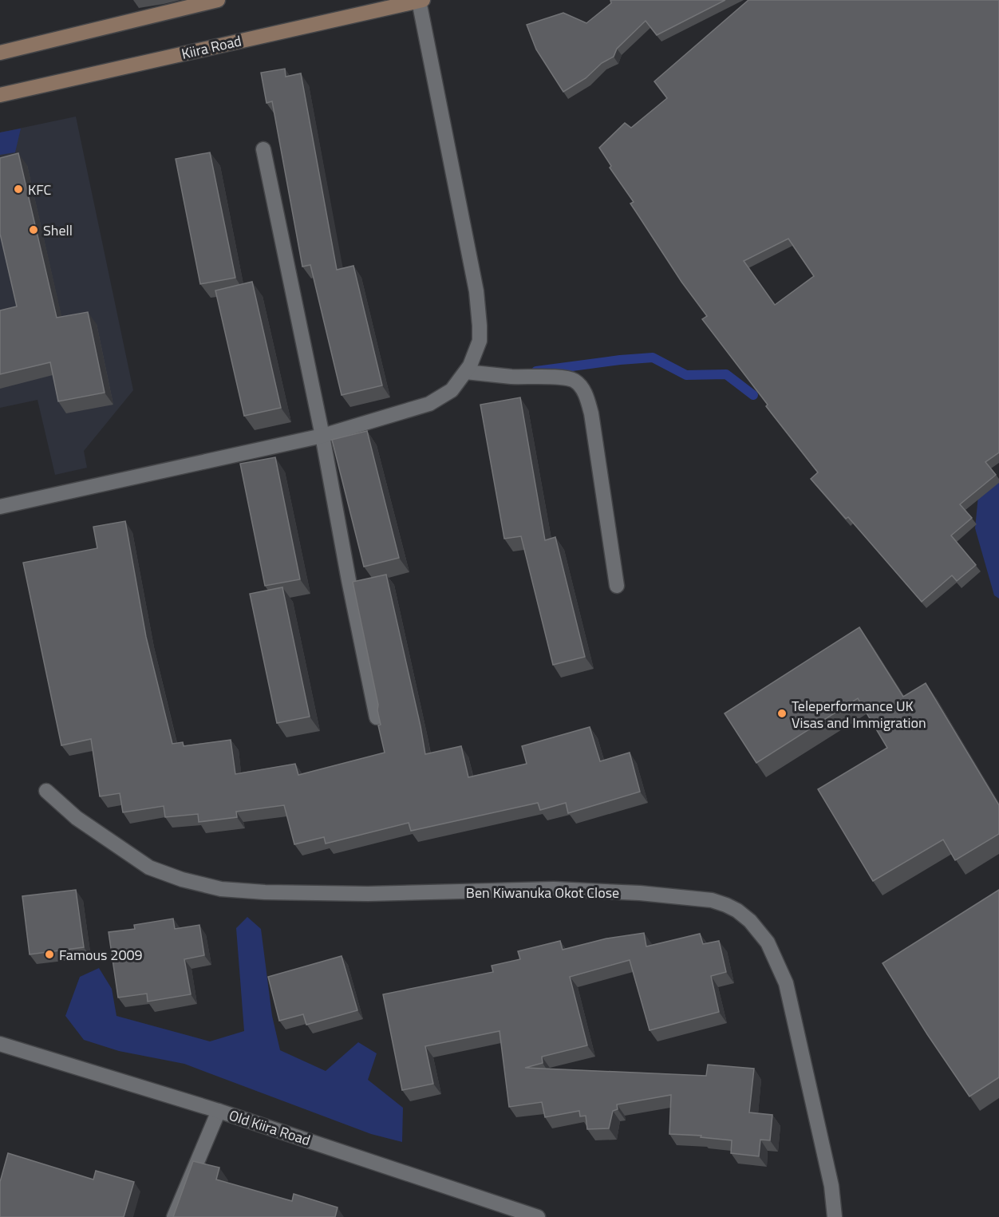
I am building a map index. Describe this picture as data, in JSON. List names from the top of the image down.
{
  "streets": {
    "main road": ["Kiira Road"],
    "street": ["Ben Kiwanuka Okot Close", "Old Kiira Road"]
  },
  "places": [
    "KFC",
    "Shell",
    "Teleperformance UK Visas and Immigration",
    "Famous 2009"
  ]
}
